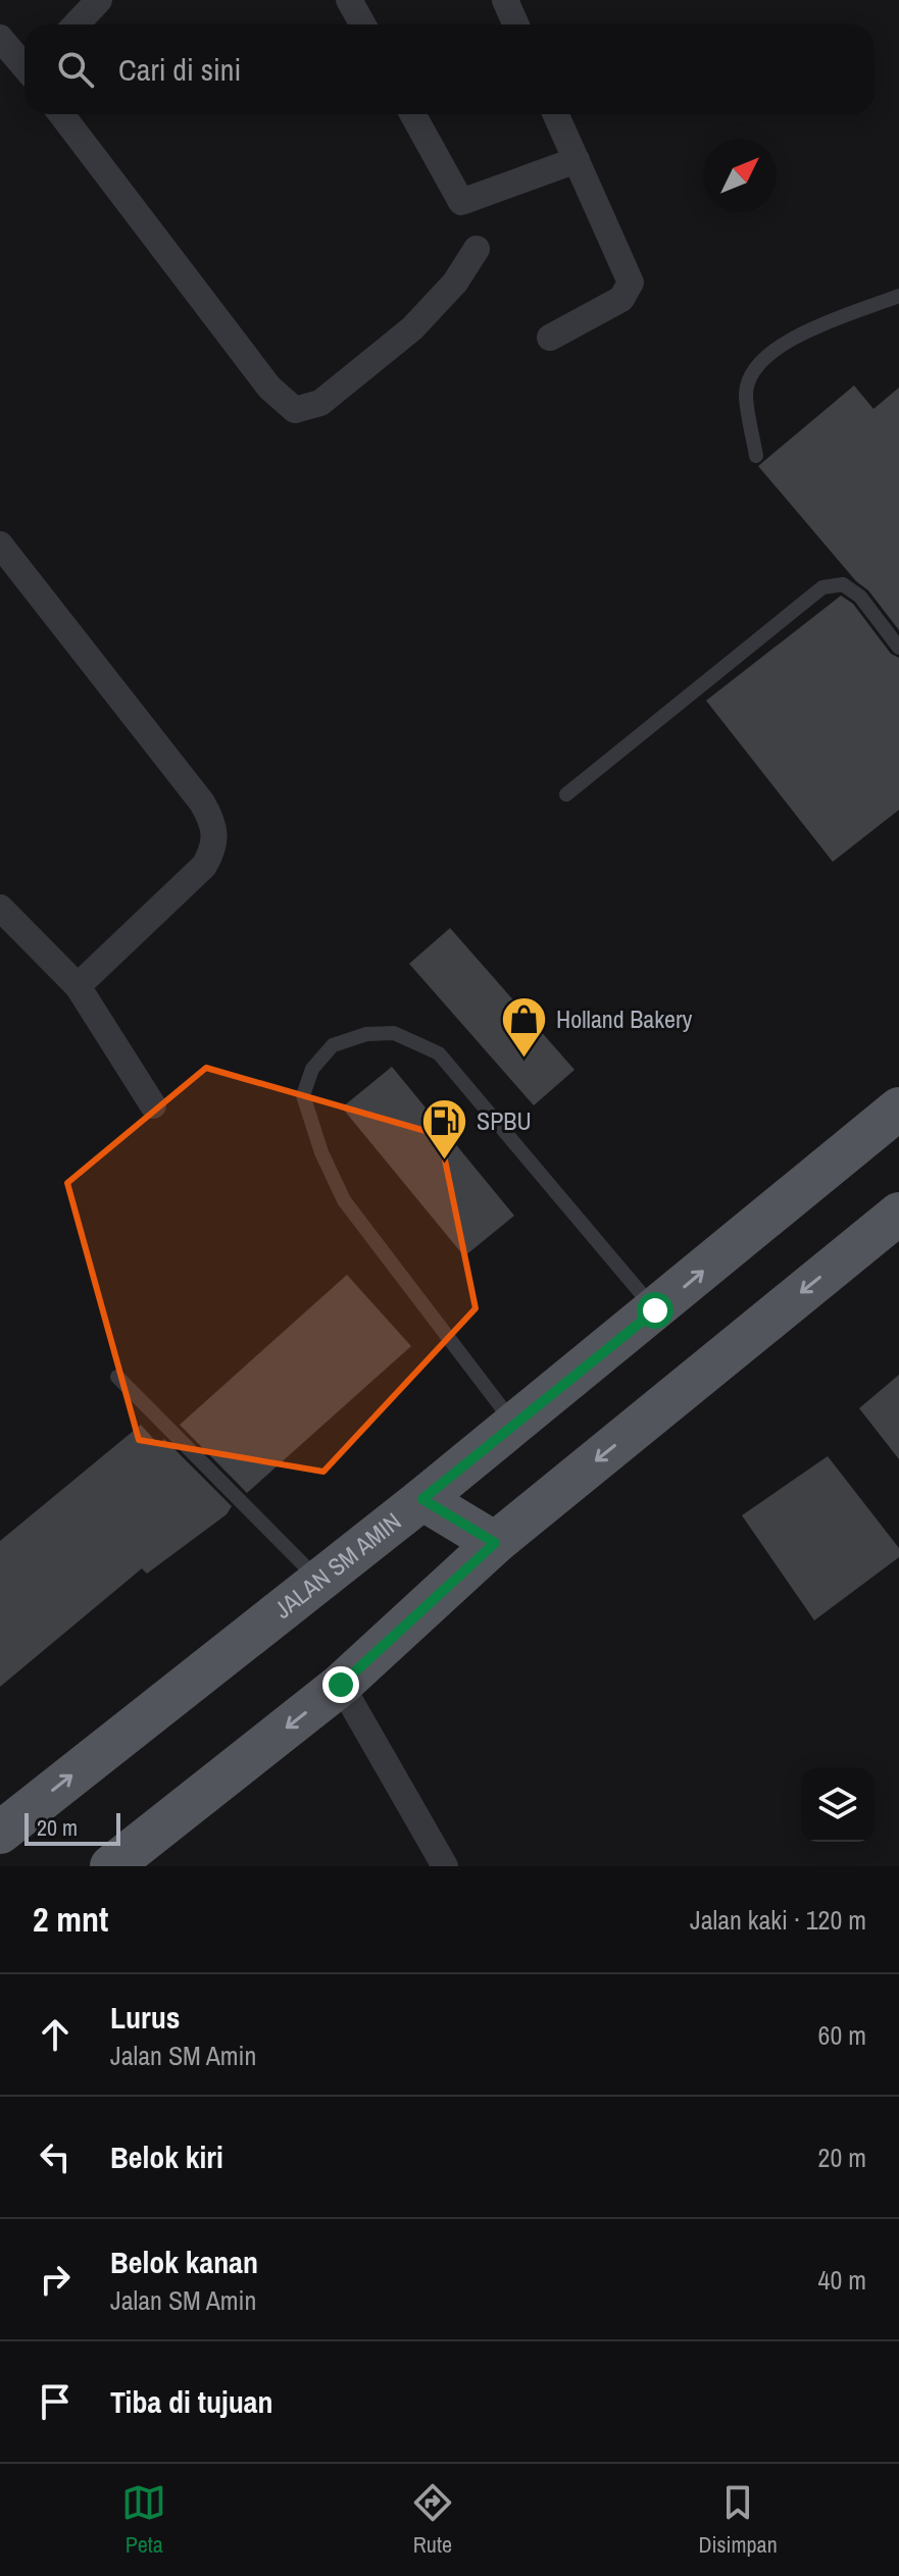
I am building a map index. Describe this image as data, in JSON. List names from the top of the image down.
{
  "streets": {
    "main road": ["JALAN SM AMIN"]
  },
  "places": {
    "shop": ["Holland Bakery"],
    "fuel station": ["SPBU"]
  },
  "scale_bar": "20 m",
  "north": "top right",
  "page": {
    "search": "Cari di sini",
    "scale": "20 m",
    "heading": ["2 mnt", "Jalan kaki · 120 m"],
    "list": [
      ["Lurus", "Jalan SM Amin", "60 m"],
      ["Belok kiri", "20 m"],
      ["Belok kanan", "Jalan SM Amin", "40 m"],
      "Tiba di tujuan"
    ],
    "nav": ["Peta", "Rute", "Disimpan"]
  }
}
